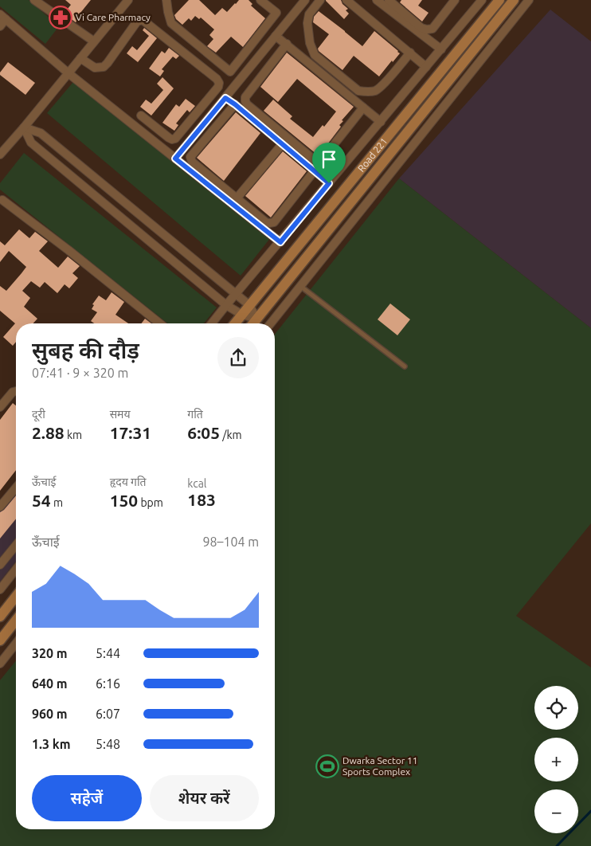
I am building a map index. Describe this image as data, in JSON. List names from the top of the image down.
{
  "streets": {
    "main road": ["Road 221"]
  },
  "places": {
    "pharmacy": ["Vi Care Pharmacy"],
    "sports": ["Dwarka Sector 11 Sports Complex"]
  },
  "page": {
    "heading": ["सुबह की दौड़", "07:41 · 9 × 320 m"],
    "stats": [
      ["दूरी", "2.88 km"],
      ["समय", "17:31"],
      ["गति", "6:05 /km"],
      ["ऊँचाई", "54 m"],
      ["हृदय गति", "150 bpm"],
      ["kcal", "183"]
    ],
    "chart": ["ऊँचाई", "98–104 m"],
    "list": [
      {
        "name": "320 m",
        "note": "5:44"
      },
      {
        "name": "640 m",
        "note": "6:16"
      },
      {
        "name": "960 m",
        "note": "6:07"
      },
      {
        "name": "1.3 km",
        "note": "5:48"
      }
    ],
    "map_buttons": ["+", "−"],
    "buttons": ["सहेजें", "शेयर करें"]
  }
}
